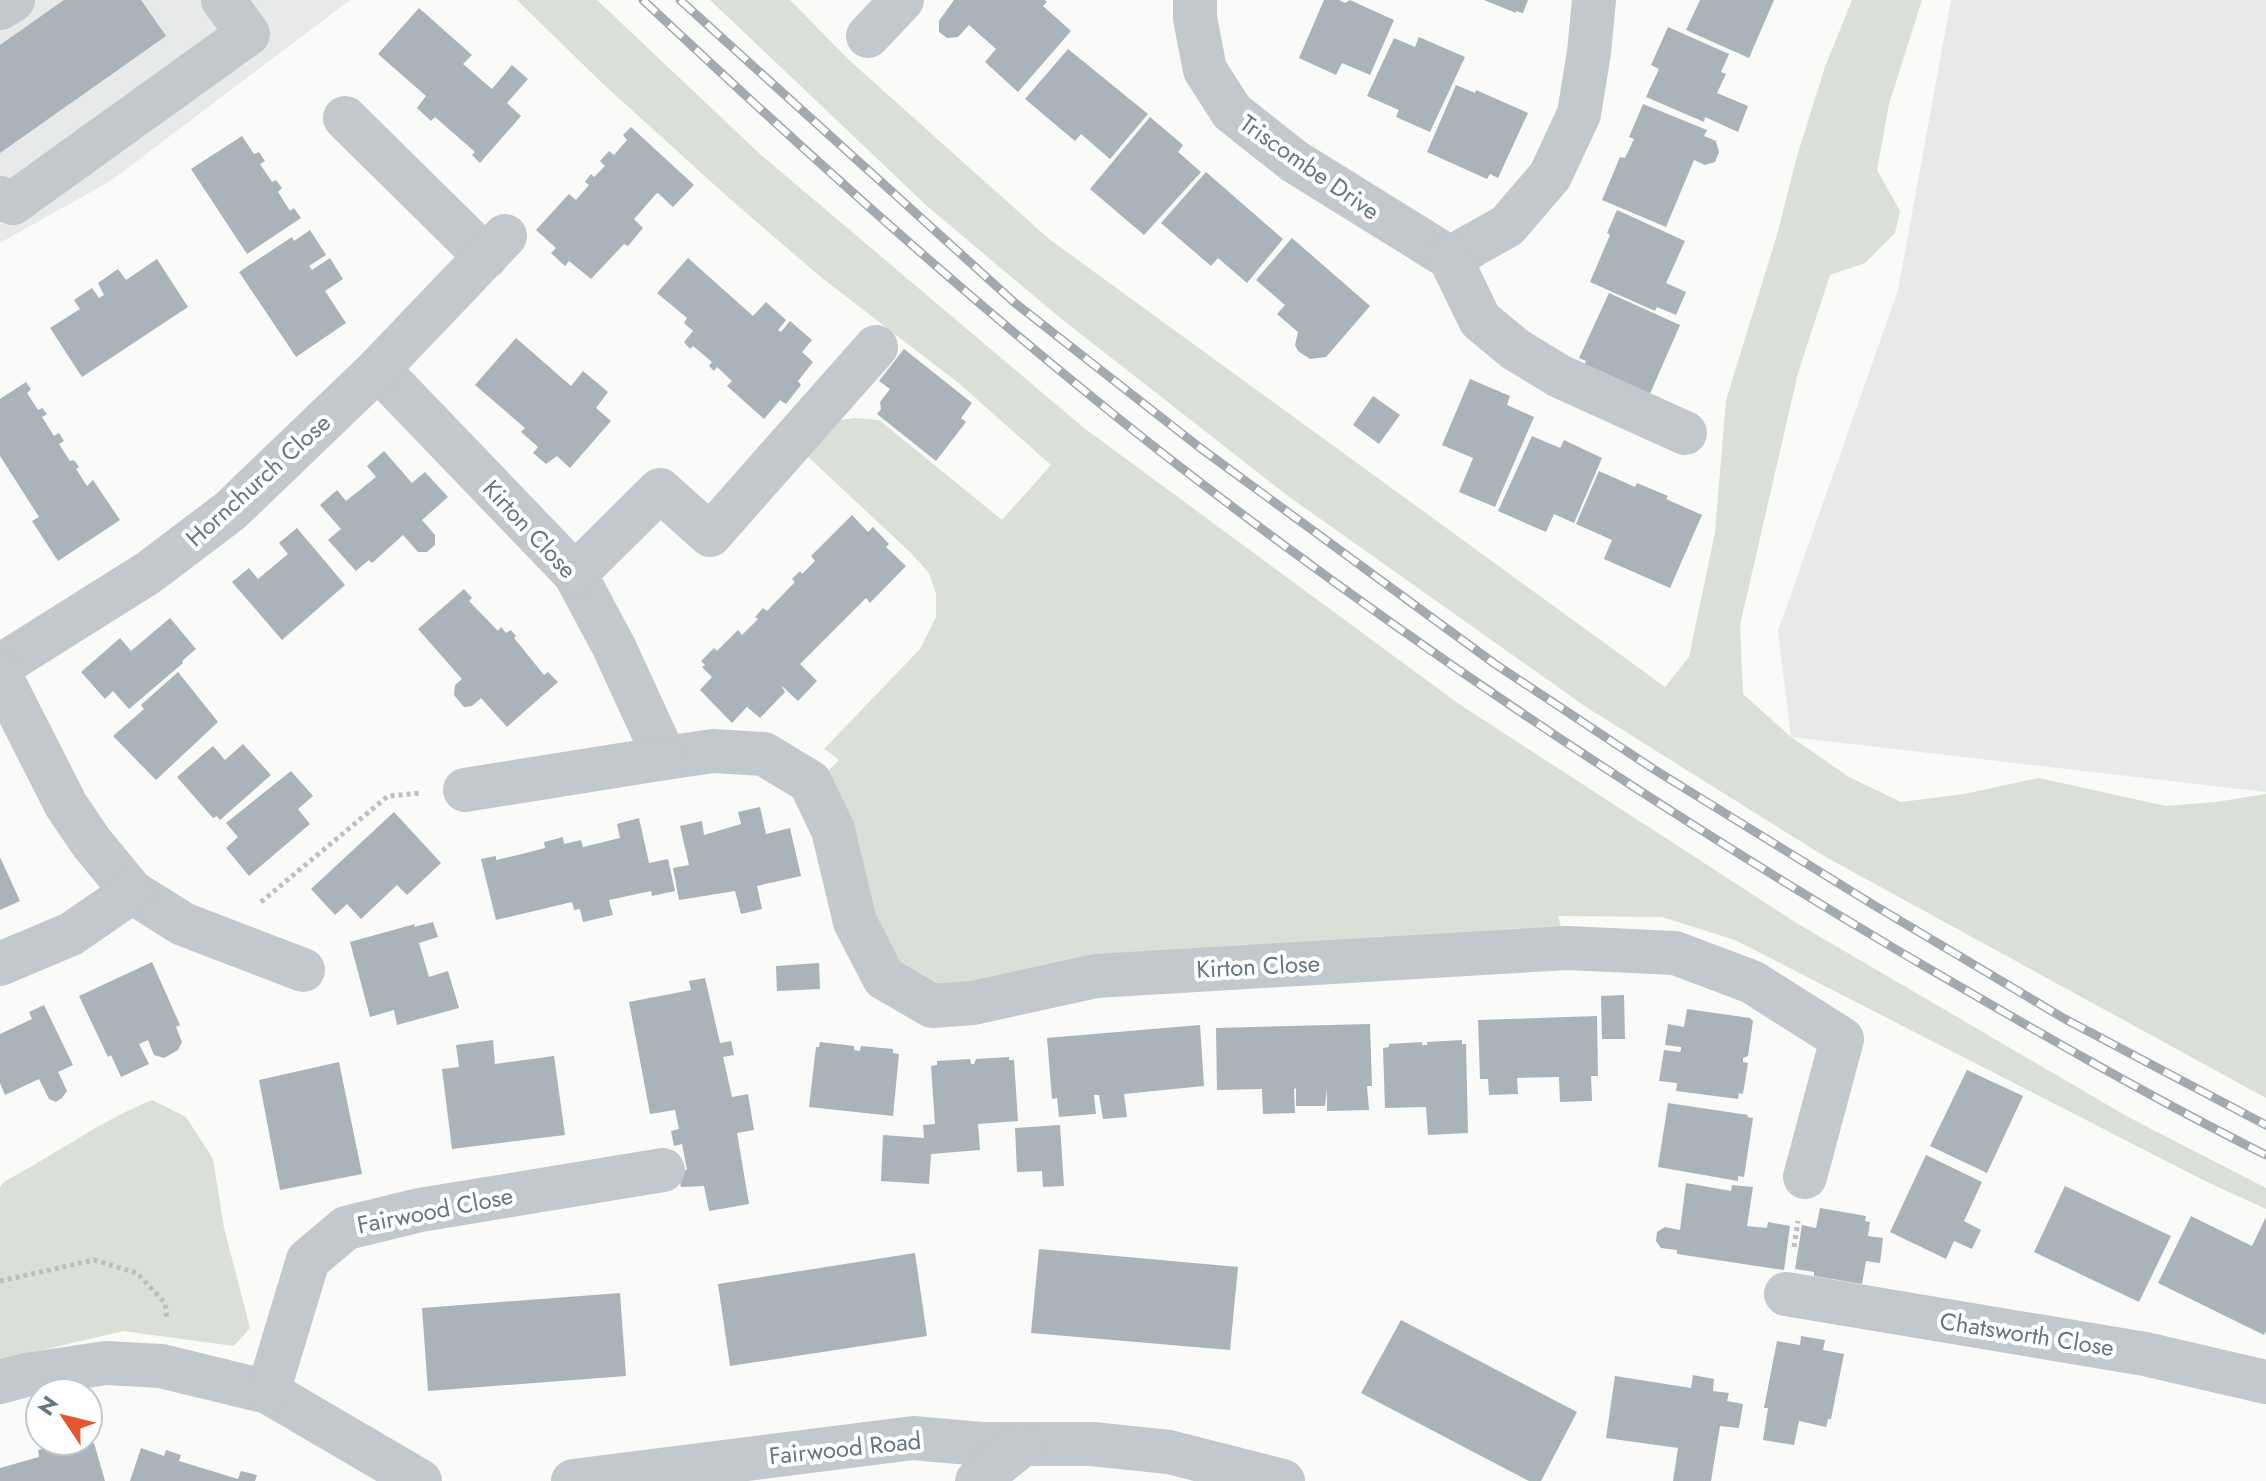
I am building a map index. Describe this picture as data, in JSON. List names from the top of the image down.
{
  "streets": {
    "street": [
      "Triscombe Drive",
      "Hornchurch Close",
      "Kirton Close",
      "Fairwood Close",
      "Chatsworth Close",
      "Fairwood Road"
    ]
  },
  "crossings": [
    ["Hornchurch Close", "Kirton Close"]
  ],
  "north": "top left"
}
